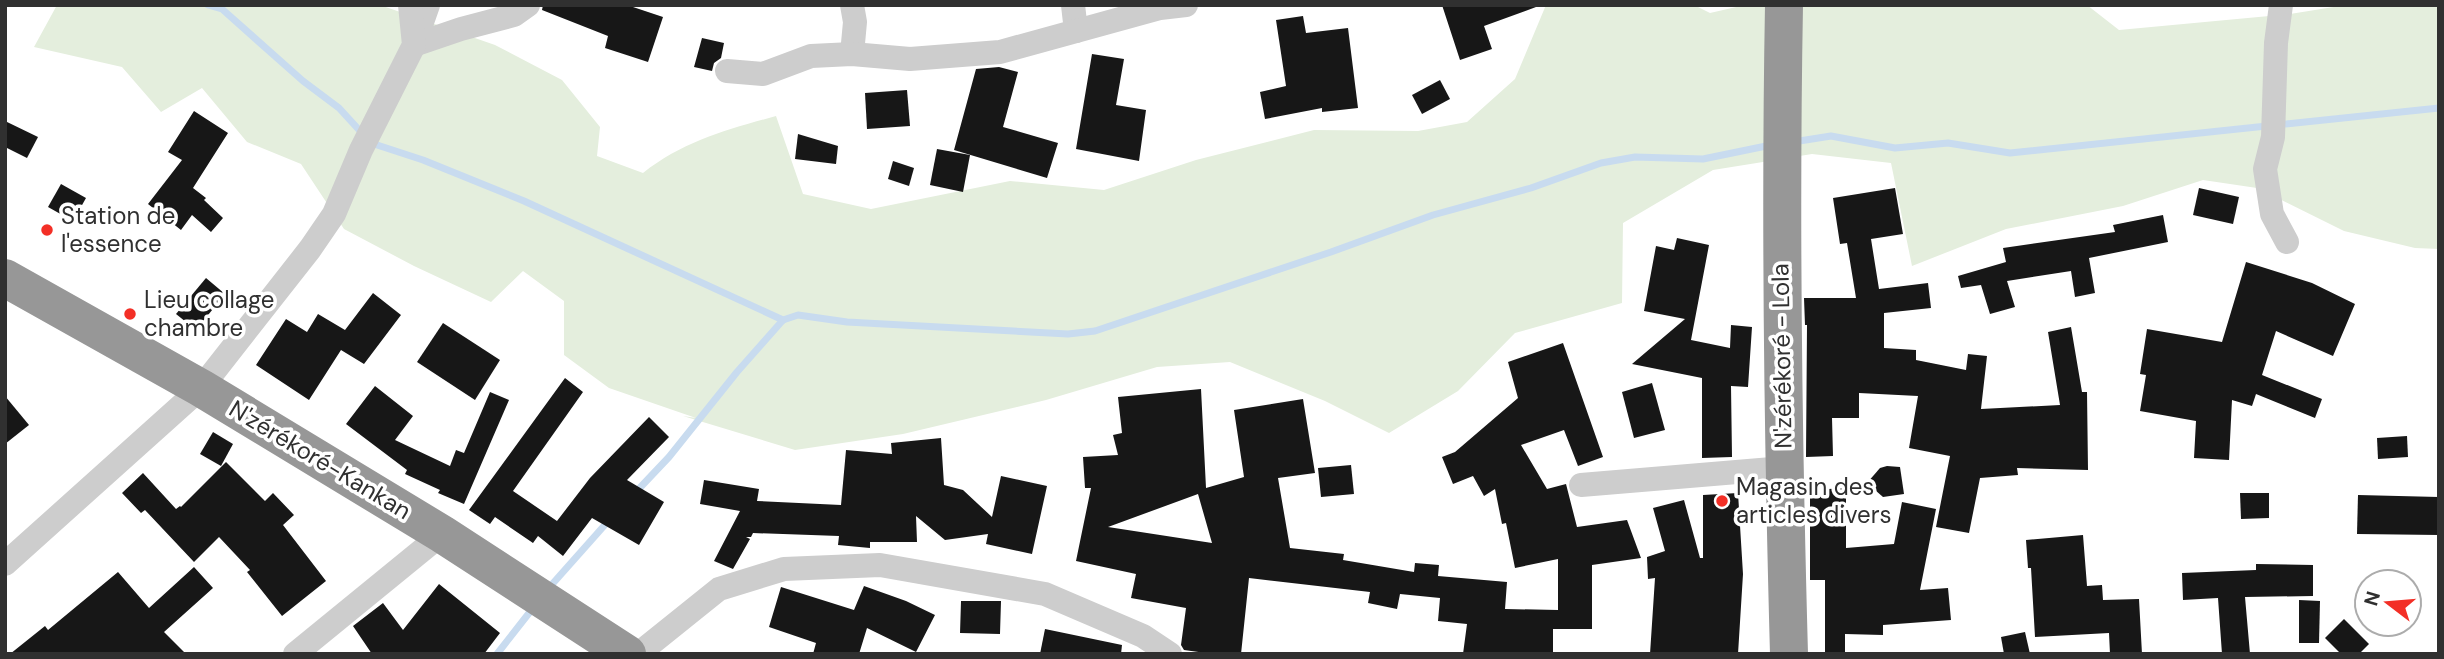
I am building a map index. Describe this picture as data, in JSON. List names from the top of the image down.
{
  "streets": {
    "highway": ["N'zérékoré - Lola", "N'zérékoré-Kankan"]
  },
  "places": ["Station de l'essence", "Lieu collage chambre", "Magasin des articles divers"],
  "north": "left"
}
